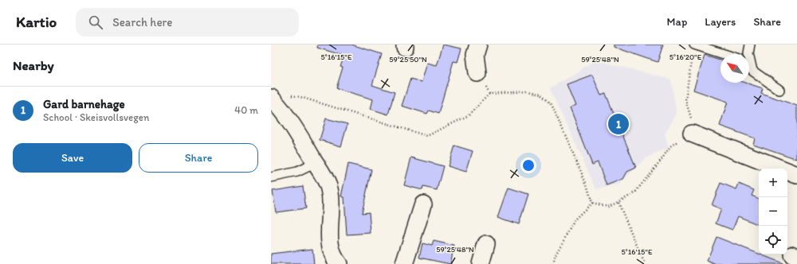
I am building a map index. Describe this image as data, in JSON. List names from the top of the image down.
{
  "north": "top left",
  "page": {
    "header": "Kartio",
    "search": "Search here",
    "nav": ["Map", "Layers", "Share"],
    "heading": "Nearby",
    "list": [
      {
        "mark": "1",
        "name": "Gard barnehage",
        "note": "School · Skeisvollsvegen",
        "value": "40 m"
      }
    ],
    "pins": "1",
    "buttons": ["Save", "Share"],
    "map_buttons": ["+", "−"]
  },
  "coordinates": [
    "5°16'20\"E",
    "5°16'15\"E",
    "59°25'50\"N",
    "59°25'48\"N"
  ]
}
